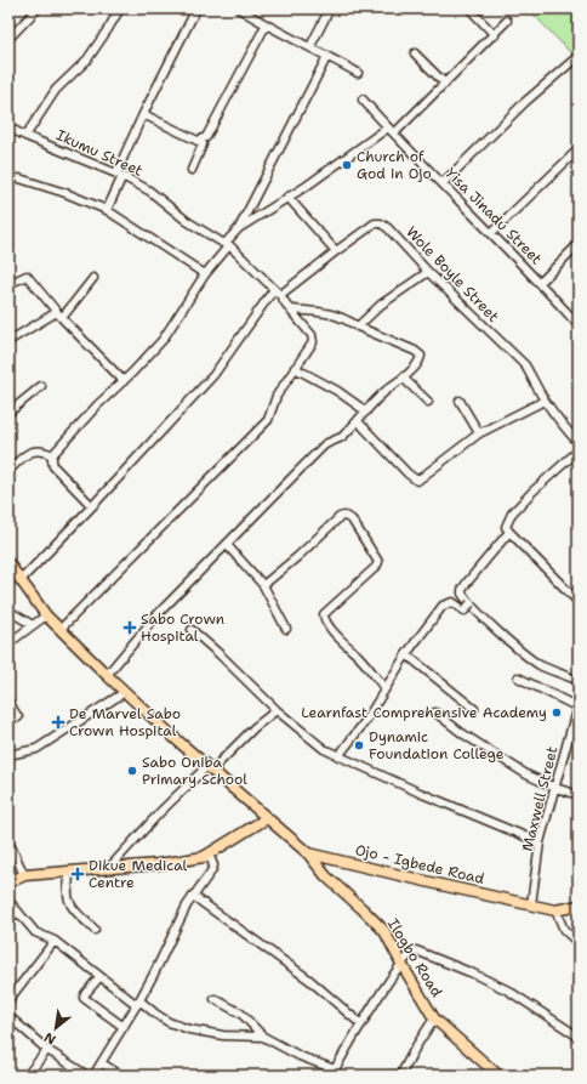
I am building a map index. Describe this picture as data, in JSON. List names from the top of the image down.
{
  "streets": {
    "main road": ["Ojo - Igbede Road", "Ilogbo Road"],
    "street": [
      "Ikumu Street",
      "Yisa Jinadu Street",
      "Wole Boyle Street",
      "Maxwell Street"
    ]
  },
  "crossings": [
    ["Ikumu Street", "Wole Boyle Street"],
    ["Maxwell Street", "Ojo - Igbede Road"],
    ["Ojo - Igbede Road", "Ilogbo Road"]
  ],
  "places": {
    "other": [
      "Church of God in Ojo",
      "Learnfast Comprehensive Academy",
      "Dynamic Foundation College",
      "Sabo Oniba Primary School"
    ],
    "health": ["Sabo Crown Hospital", "De Marvel Sabo Crown Hospital", "Dikue Medical Centre"]
  },
  "north": "bottom left"
}
